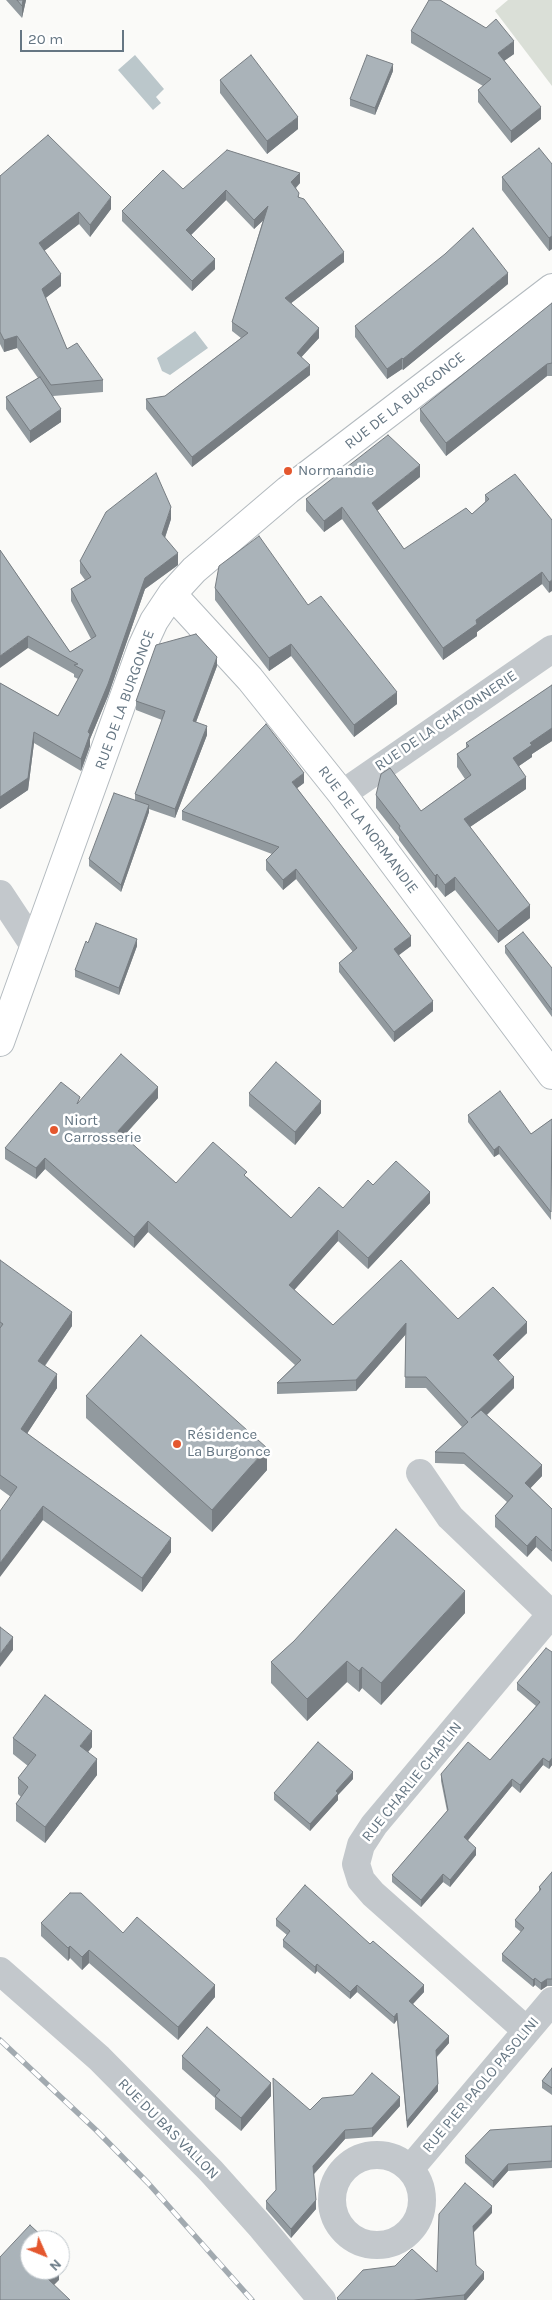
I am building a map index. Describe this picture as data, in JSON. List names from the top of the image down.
{
  "streets": {
    "street": [
      "RUE DE LA BURGONCE",
      "RUE DE LA CHATONNERIE",
      "RUE DE LA NORMANDIE",
      "RUE CHARLIE CHAPLIN",
      "RUE PIER PAOLO PASOLINI",
      "RUE DU BAS VALLON"
    ]
  },
  "crossings": [
    ["RUE DE LA BURGONCE", "RUE DE LA NORMANDIE"],
    ["RUE DE LA CHATONNERIE", "RUE DE LA NORMANDIE"],
    ["RUE CHARLIE CHAPLIN", "RUE PIER PAOLO PASOLINI"]
  ],
  "places": ["Normandie", "Niort Carrosserie", "Résidence La Burgonce"],
  "scale_bar": "20 m",
  "north": "bottom right"
}
